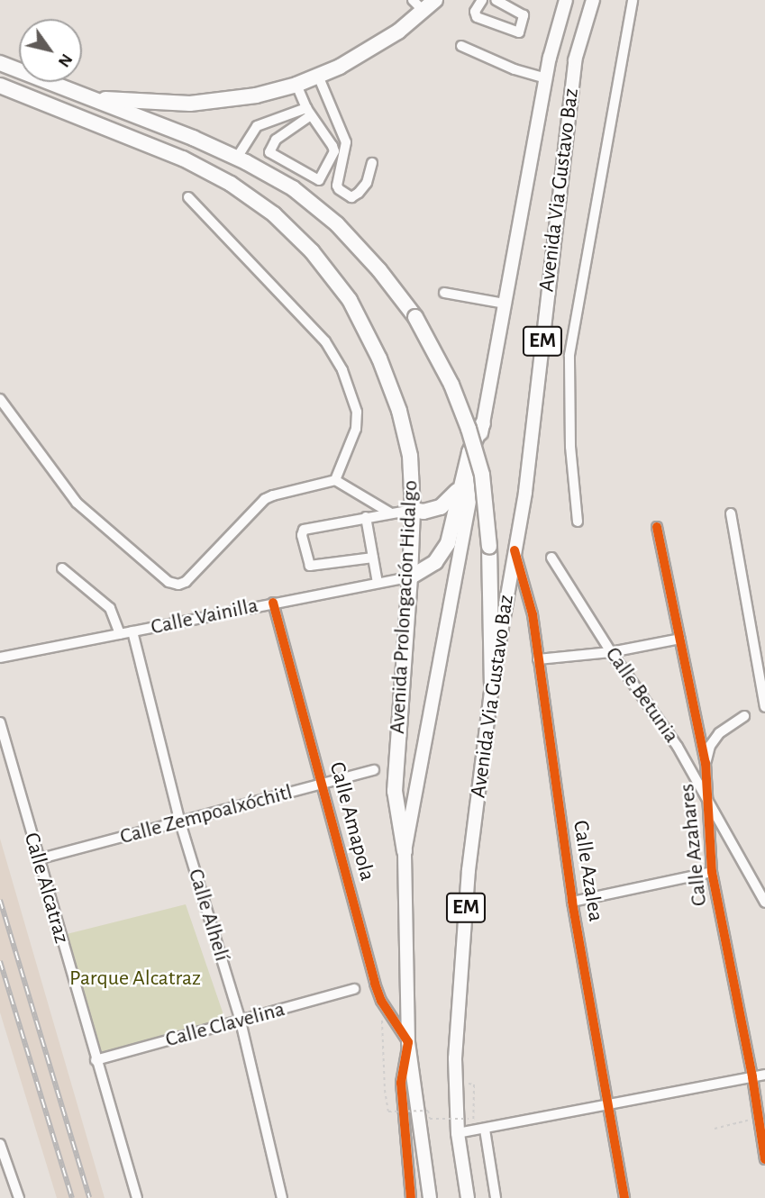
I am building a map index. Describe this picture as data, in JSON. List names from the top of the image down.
{
  "streets": {
    "highway": ["Avenida Prolongación Hidalgo"],
    "main road": ["Avenida Via Gustavo Baz", "EM"],
    "street": [
      "Calle Vainilla",
      "Calle Betunia",
      "Calle Zempoalxóchitl",
      "Calle Amapola",
      "Calle Azahares",
      "Calle Azalea",
      "Calle Alcatraz",
      "Calle Alhelí",
      "Calle Clavelina"
    ]
  },
  "crossings": [
    ["Avenida Via Gustavo Baz", "EM"],
    ["Avenida Via Gustavo Baz", "Avenida Prolongación Hidalgo"],
    ["Avenida Via Gustavo Baz", "Calle Amapola"],
    ["Avenida Via Gustavo Baz", "Calle Azalea"],
    ["EM", "Calle Amapola"],
    ["Avenida Prolongación Hidalgo", "Calle Vainilla"],
    ["Calle Vainilla", "Calle Amapola"],
    ["Calle Vainilla", "Calle Alhelí"],
    ["Calle Betunia", "Calle Azahares"],
    ["Calle Zempoalxóchitl", "Calle Amapola"],
    ["Calle Zempoalxóchitl", "Calle Alcatraz"],
    ["Calle Zempoalxóchitl", "Calle Alhelí"],
    ["Calle Alcatraz", "Calle Clavelina"],
    ["Calle Alhelí", "Calle Clavelina"]
  ],
  "parks": ["Parque Alcatraz"],
  "north": "bottom right"
}
